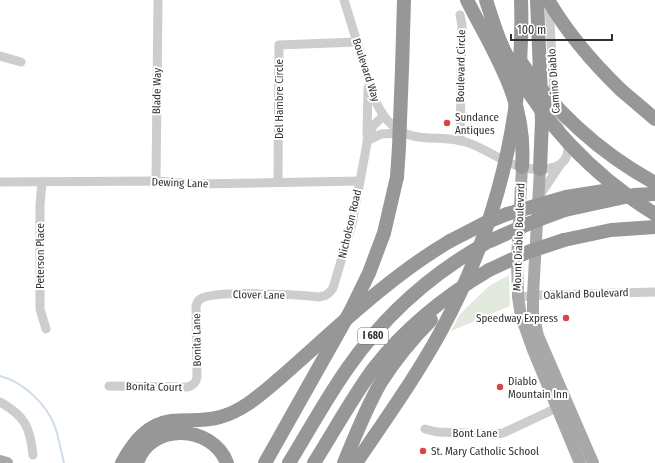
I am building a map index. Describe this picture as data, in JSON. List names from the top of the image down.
{
  "streets": {
    "highway": ["I 680"],
    "main road": ["Mount Diablo Boulevard"],
    "street": [
      "Boulevard Circle",
      "Boulevard Way",
      "Camino Diablo",
      "Blade Way",
      "Del Hambre Circle",
      "Dewing Lane",
      "Nicholson Road",
      "Peterson Place",
      "Oakland Boulevard",
      "Clover Lane",
      "Bonita Lane",
      "Bonita Court",
      "Bont Lane"
    ]
  },
  "crossings": [
    ["Boulevard Circle", "Boulevard Way"],
    ["Boulevard Way", "Del Hambre Circle"],
    ["Boulevard Way", "Nicholson Road"],
    ["Boulevard Way", "Mount Diablo Boulevard"],
    ["Blade Way", "Dewing Lane"],
    ["Del Hambre Circle", "Dewing Lane"],
    ["Dewing Lane", "Nicholson Road"],
    ["Dewing Lane", "Peterson Place"],
    ["Nicholson Road", "Clover Lane"],
    ["Mount Diablo Boulevard", "Oakland Boulevard"],
    ["Mount Diablo Boulevard", "Bont Lane"],
    ["Clover Lane", "Bonita Lane"],
    ["Bonita Lane", "Bonita Court"]
  ],
  "places": [
    "Sundance Antiques",
    "Speedway Express",
    "Diablo Mountain Inn",
    "St. Mary Catholic School"
  ],
  "scale_bar": "100 m"
}
